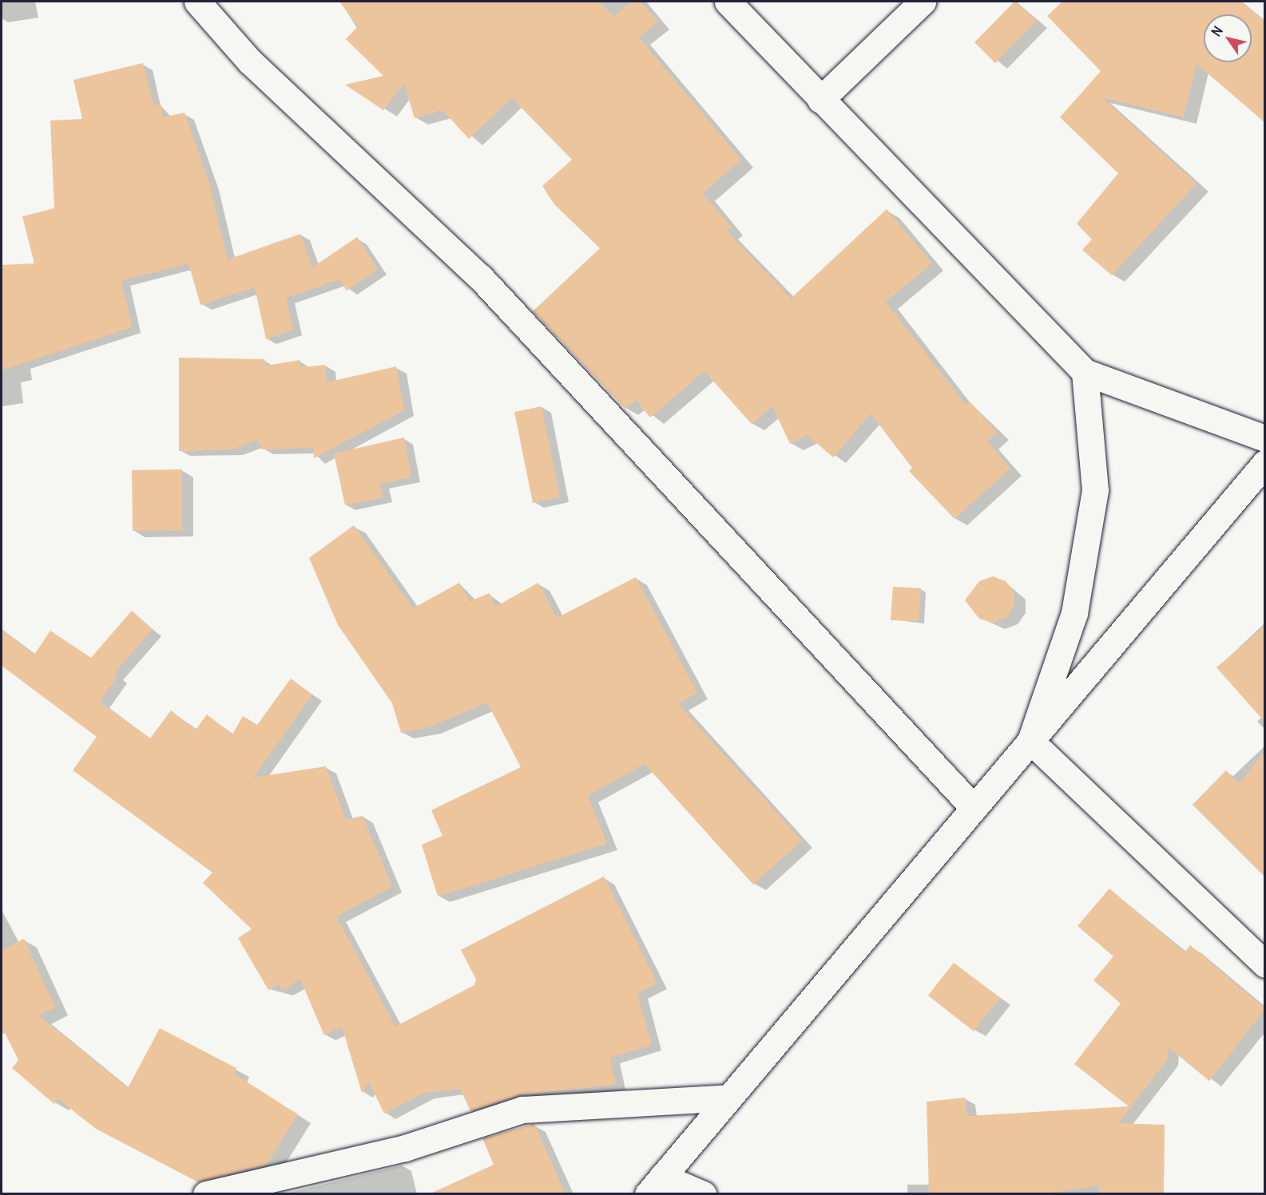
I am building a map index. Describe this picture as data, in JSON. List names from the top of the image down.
{
  "north": "top left"
}
